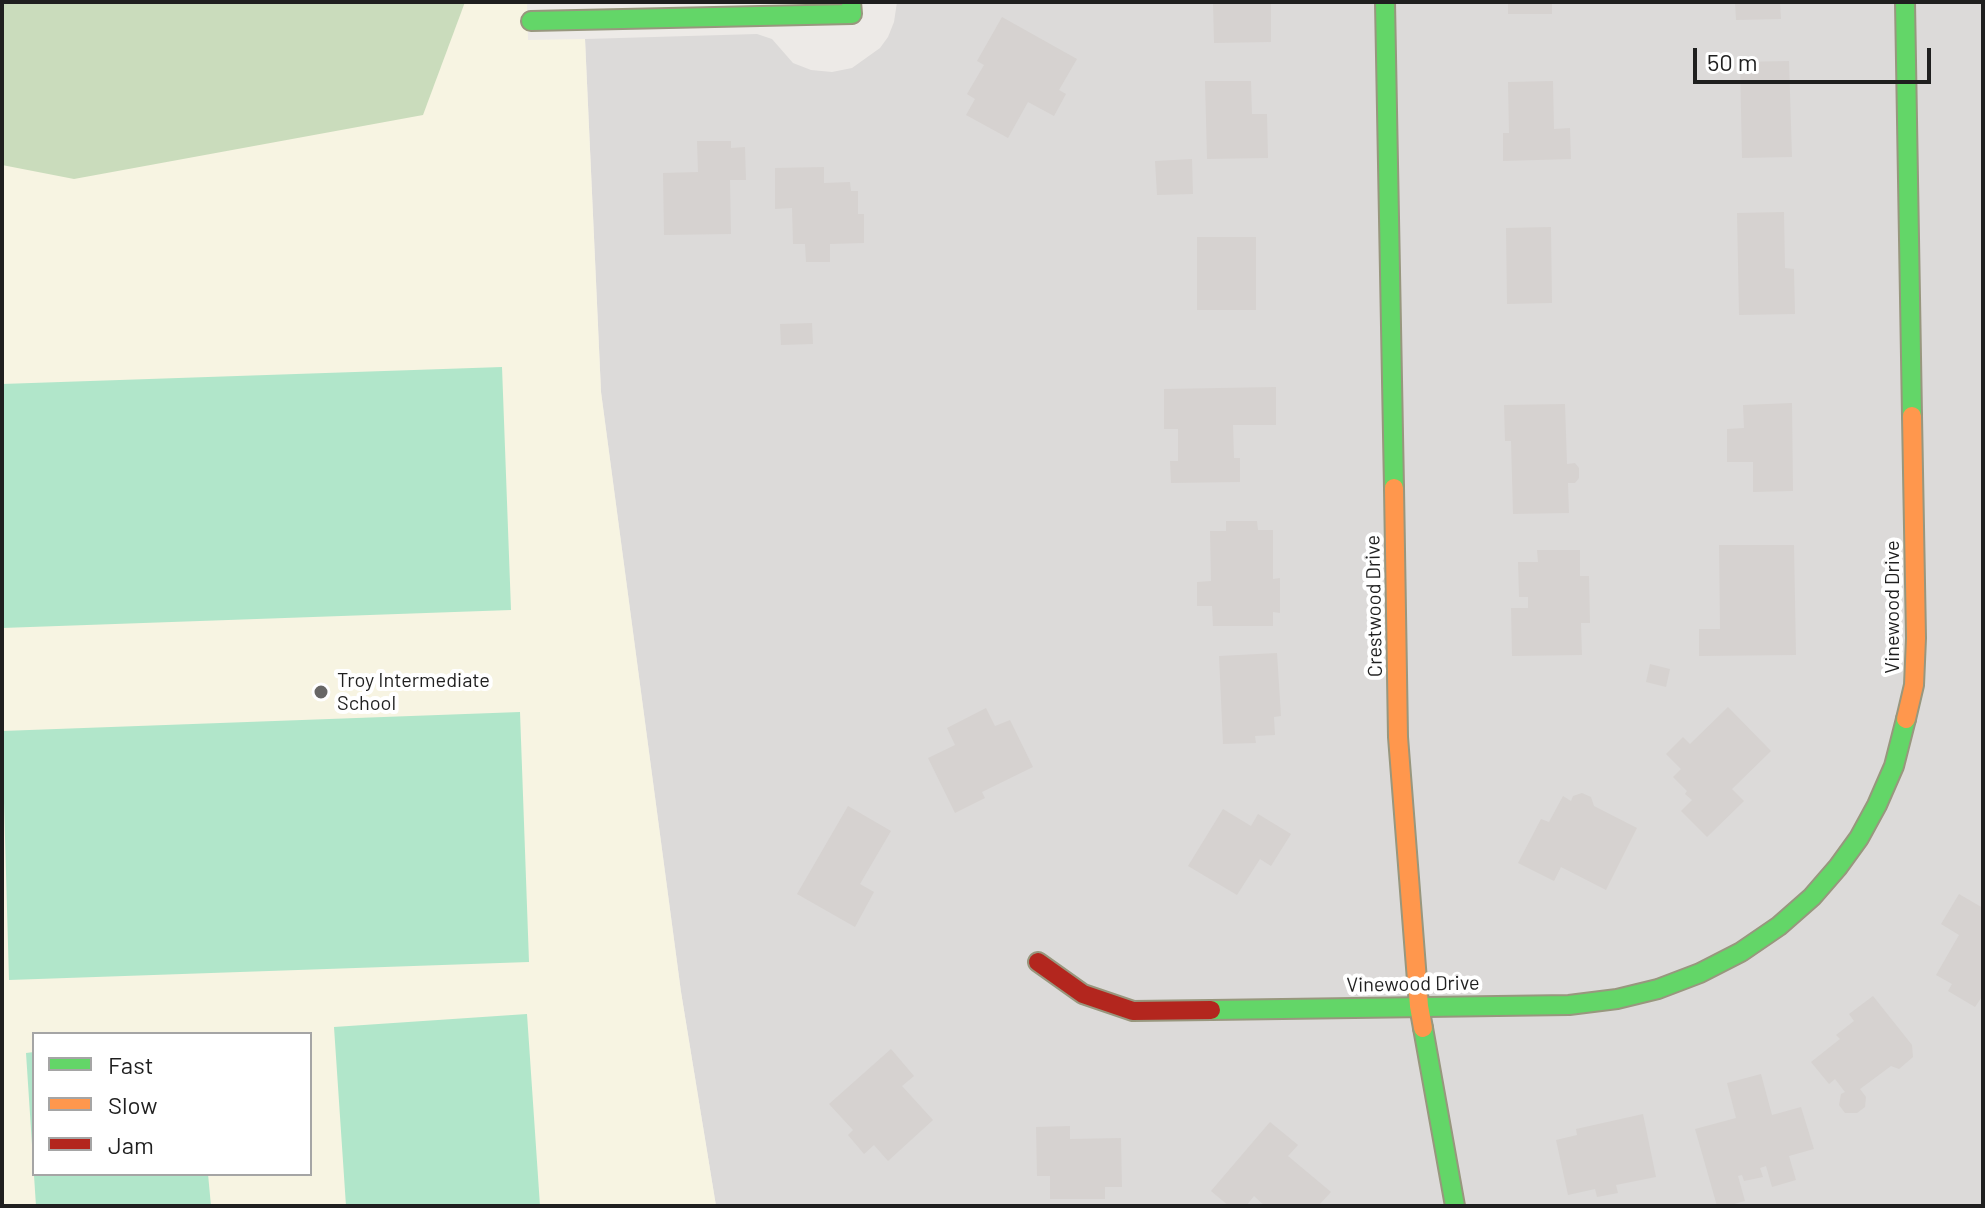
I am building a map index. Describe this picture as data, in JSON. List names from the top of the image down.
{
  "streets": {
    "street": ["Crestwood Drive", "Vinewood Drive"]
  },
  "crossings": [
    ["Crestwood Drive", "Vinewood Drive"]
  ],
  "places": ["Troy Intermediate School"],
  "legend": ["Fast", "Slow", "Jam"],
  "scale_bar": "50 m"
}
